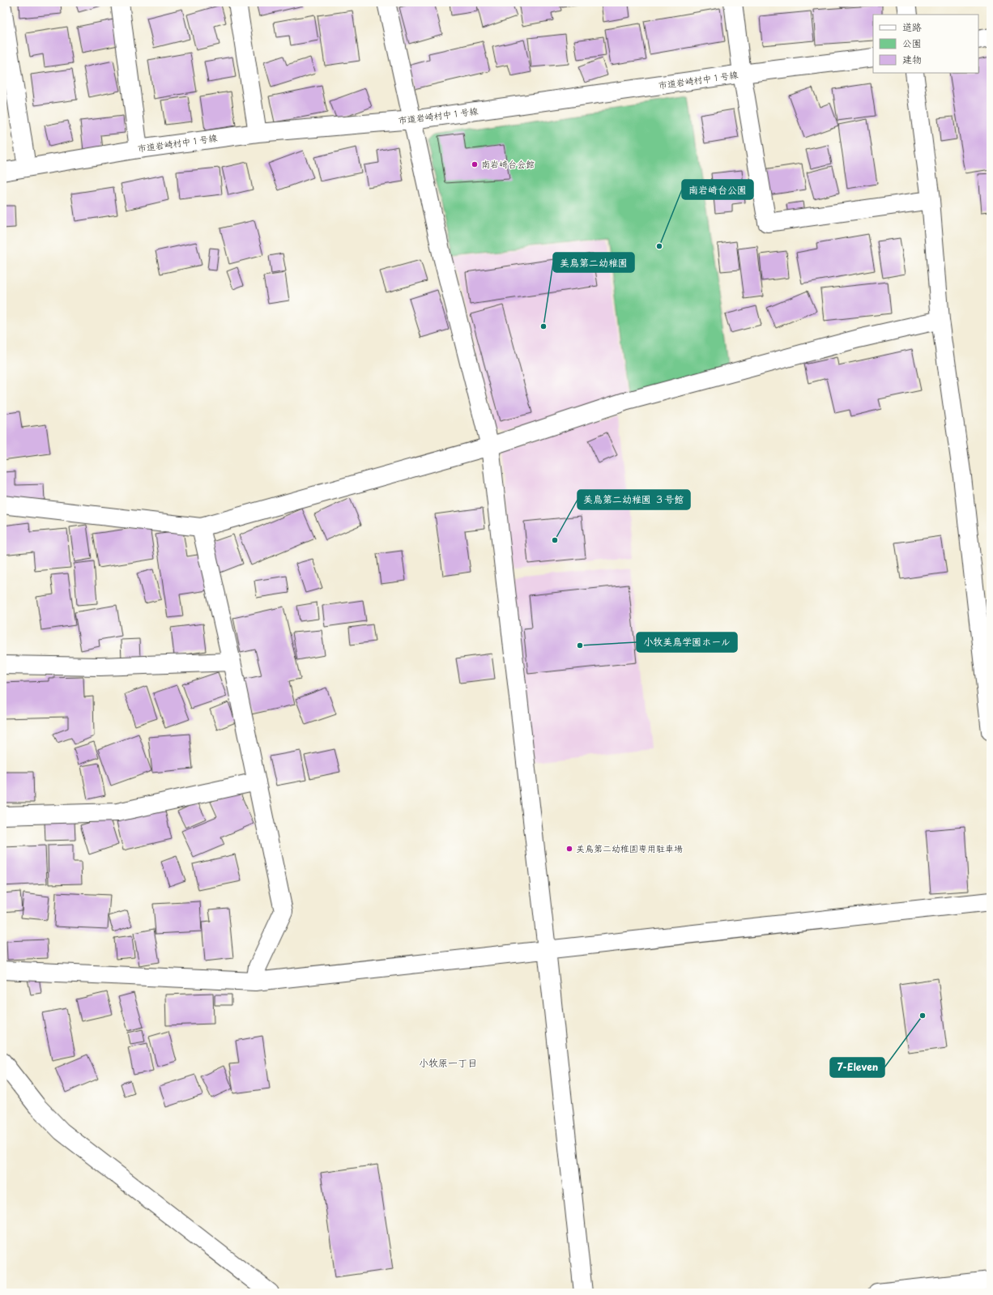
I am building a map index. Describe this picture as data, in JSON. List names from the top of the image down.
{
  "streets": {
    "street": ["市道岩崎村中１号線"]
  },
  "districts": ["小牧原一丁目"],
  "places": [
    "南岩崎台会館",
    "南岩崎台公園",
    "美鳥第二幼稚園",
    "美鳥第二幼稚園 ３号館",
    "小牧美鳥学園ホール",
    "美鳥第二幼稚園専用駐車場",
    "7-Eleven"
  ],
  "legend": ["道路", "公園", "建物"]
}
